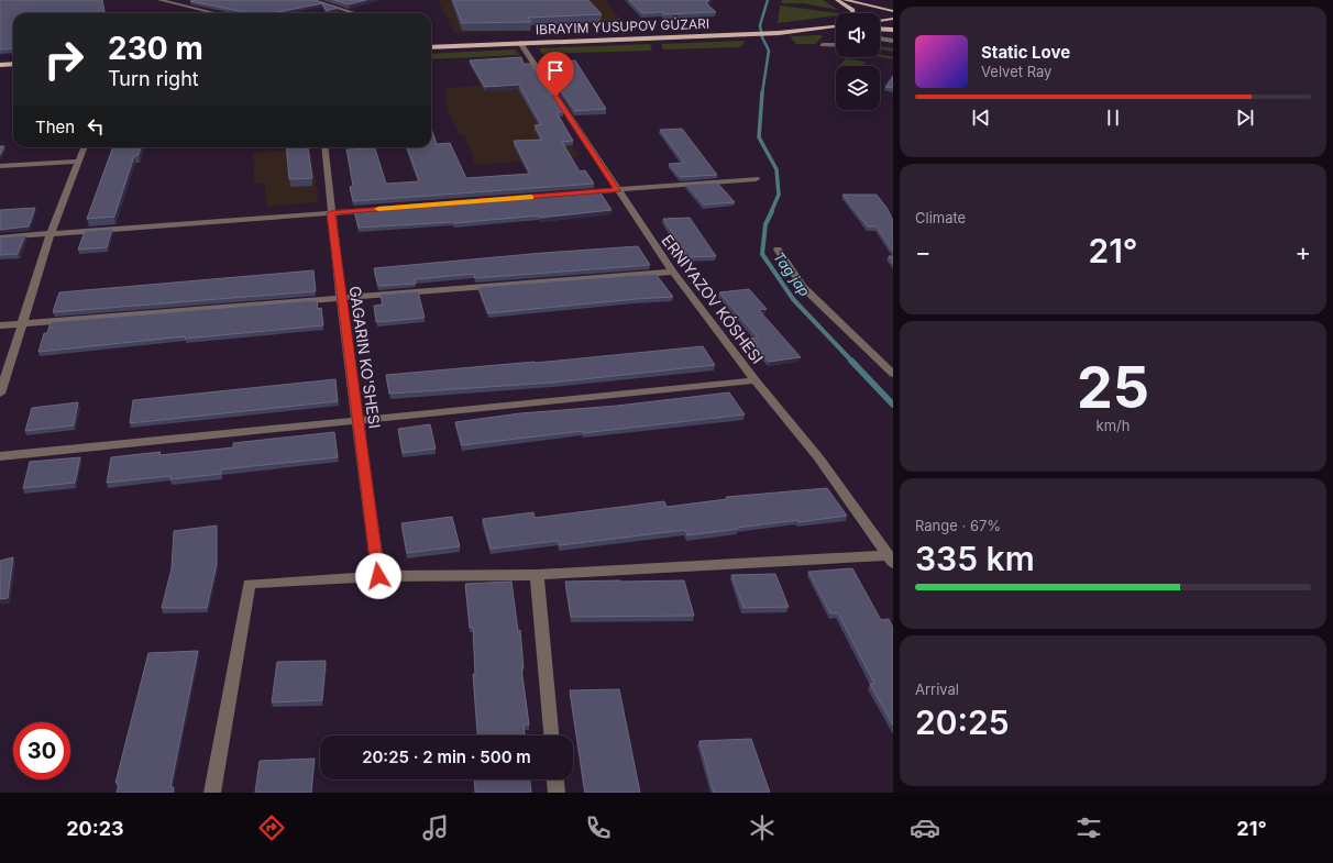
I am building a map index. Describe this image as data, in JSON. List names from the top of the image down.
{
  "streets": {
    "street": ["ERNIYAZOV KÓSHESI", "GAGARIN KO'SHESI"]
  },
  "water": ["Tag jap"],
  "page": {
    "turn": ["230 m", "Turn right"],
    "song": ["Static Love", "Velvet Ray"],
    "then": "Then",
    "tile": [
      "Climate",
      ["25", "km/h"],
      ["Range · 67%", "335 km"],
      ["Arrival", "20:25"]
    ],
    "heat": ["−", "21°", "+"],
    "limit": "30",
    "trip": "20:25 · 2 min · 500 m",
    "tabs": ["20:23", "21°"]
  }
}
